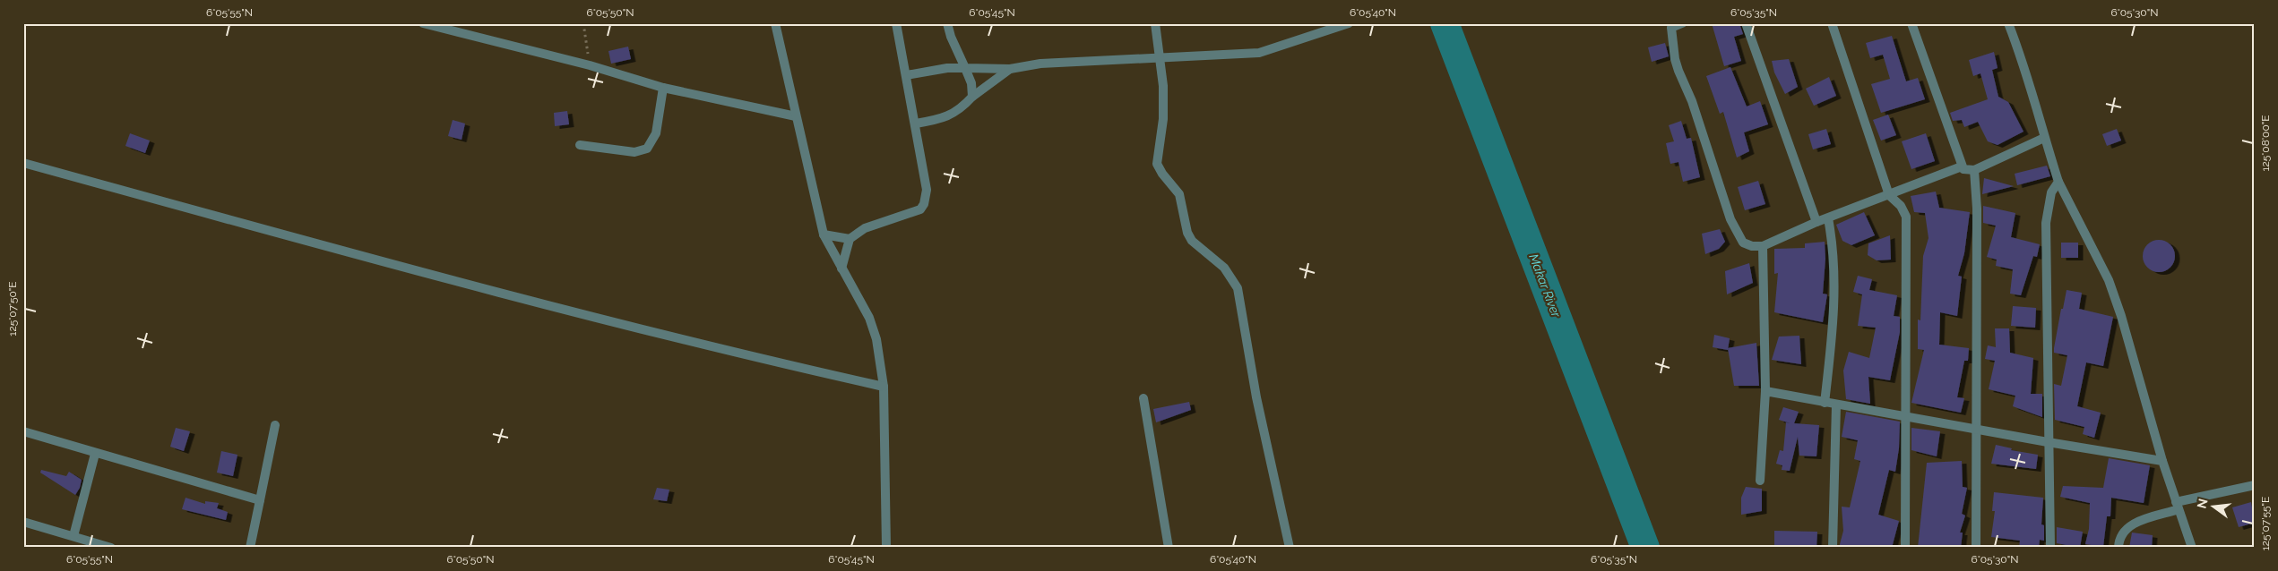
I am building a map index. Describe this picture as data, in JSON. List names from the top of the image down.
{
  "water": ["Makar River"],
  "north": "left",
  "coordinates": [
    "6°05'55\"N",
    "6°05'50\"N",
    "6°05'45\"N",
    "6°05'40\"N",
    "6°05'35\"N",
    "6°05'30\"N",
    "125°08'00\"E",
    "125°07'50\"E",
    "125°07'55\"E"
  ]
}
